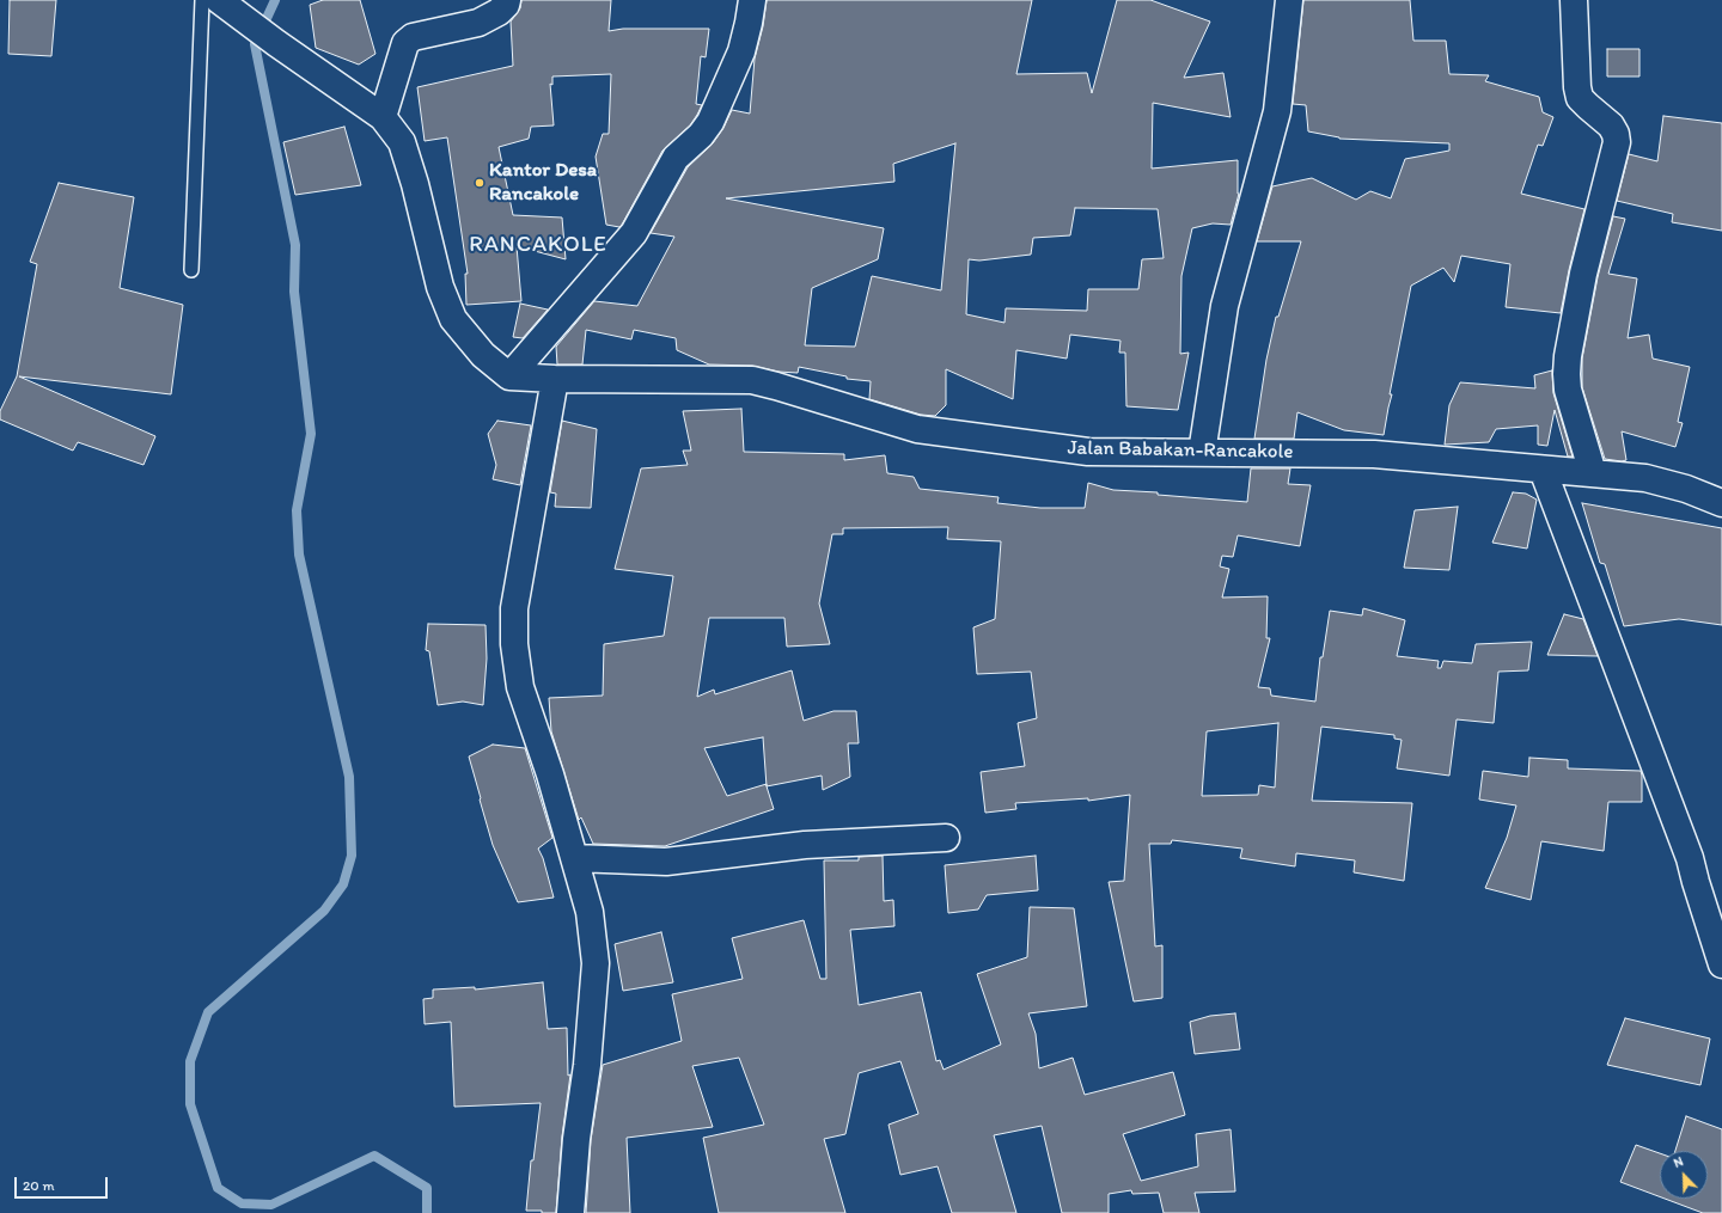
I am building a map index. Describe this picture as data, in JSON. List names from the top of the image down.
{
  "streets": {
    "street": ["Jalan Babakan-Rancakole"]
  },
  "districts": ["RANCAKOLE"],
  "places": ["Kantor Desa Rancakole"],
  "scale_bar": "20 m",
  "north": "top left"
}
